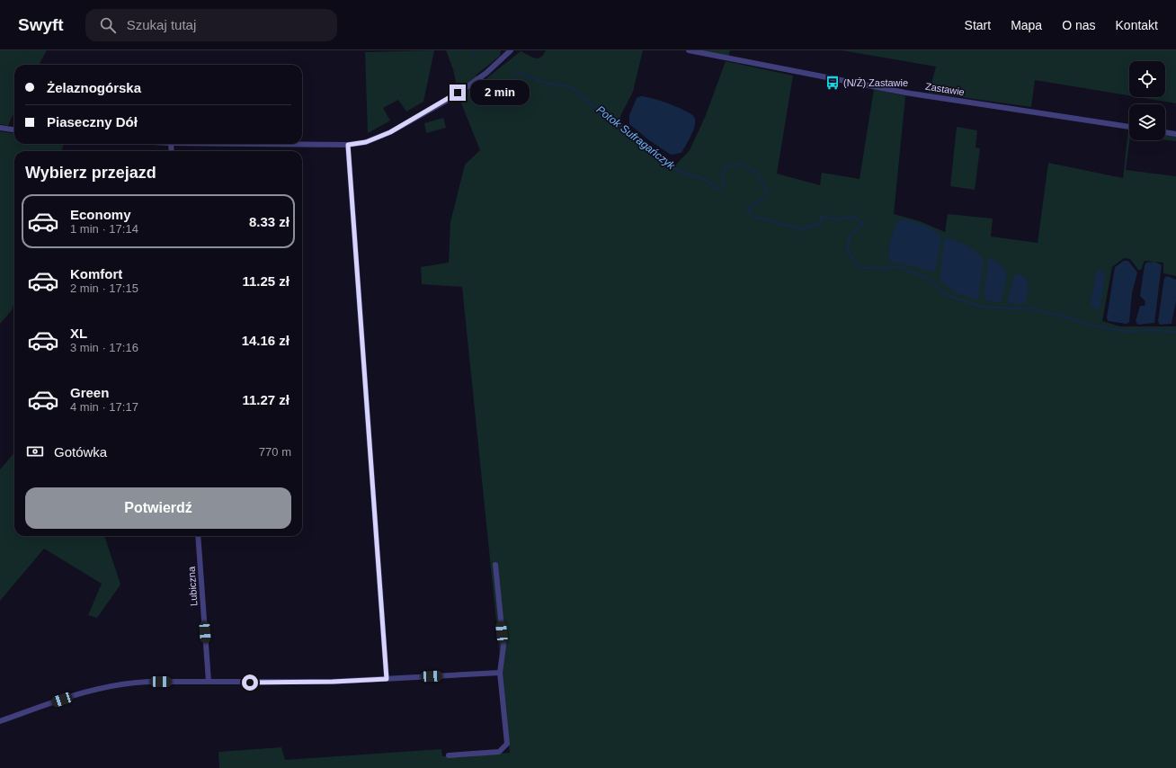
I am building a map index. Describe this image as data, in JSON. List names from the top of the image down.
{
  "streets": {
    "street": ["Zastawie", "Lubiczna"]
  },
  "water": ["Potok Sufragańczyk"],
  "places": {
    "bus stop": ["(N/Ż) Zastawie"]
  },
  "page": {
    "header": "Swyft",
    "search": "Szukaj tutaj",
    "nav": [
      "Start",
      "Mapa",
      "O nas",
      "Kontakt"
    ],
    "banner": ["Żelaznogórska", "Piaseczny Dół"],
    "bubble": "2 min",
    "heading": "Wybierz przejazd",
    "list": [
      {
        "name": "Economy",
        "note": "1 min · 17:14",
        "value": "8.33 zł"
      },
      {
        "name": "Komfort",
        "note": "2 min · 17:15",
        "value": "11.25 zł"
      },
      {
        "name": "XL",
        "note": "3 min · 17:16",
        "value": "14.16 zł"
      },
      {
        "name": "Green",
        "note": "4 min · 17:17",
        "value": "11.27 zł"
      }
    ],
    "pay": ["Gotówka", "770 m"],
    "buttons": "Potwierdź"
  }
}
